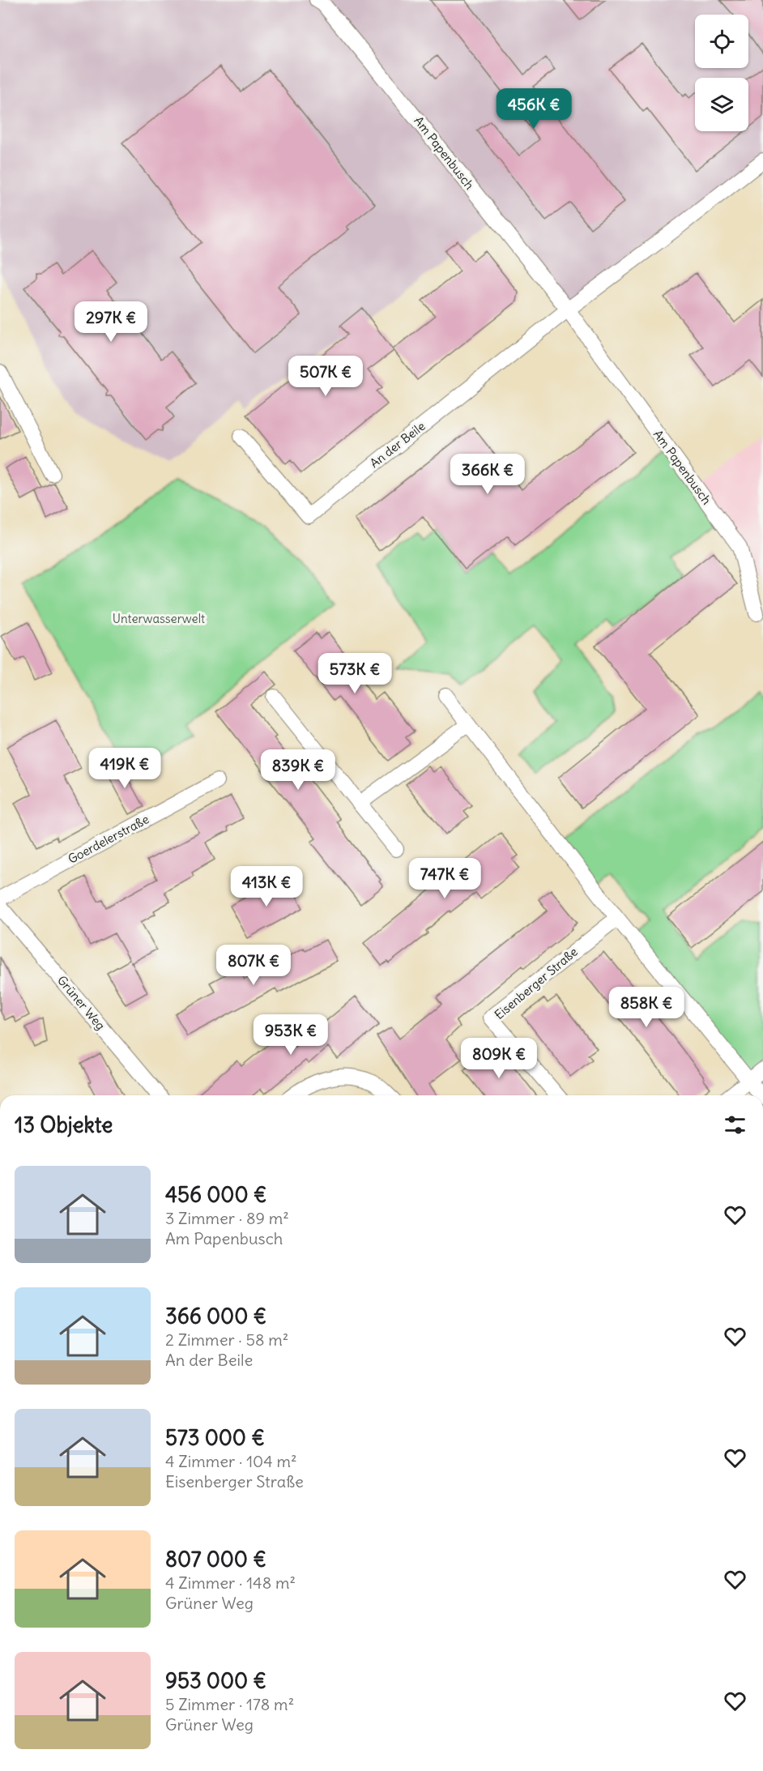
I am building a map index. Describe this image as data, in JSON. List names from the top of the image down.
{
  "streets": {
    "street": [
      "Am Papenbusch",
      "An der Beile",
      "Goerdelerstraße",
      "Eisenberger Straße",
      "Grüner Weg"
    ]
  },
  "crossings": [
    ["Am Papenbusch", "An der Beile"]
  ],
  "parks": ["Unterwasserwelt"],
  "page": {
    "price": [
      "456K €",
      "297K €",
      "507K €",
      "366K €",
      "573K €",
      "419K €",
      "839K €",
      "747K €",
      "413K €",
      "807K €",
      "858K €",
      "953K €",
      "809K €"
    ],
    "heading": "13 Objekte",
    "list": [
      {
        "name": "456 000 €",
        "note": "3 Zimmer · 89 m² · Am Papenbusch"
      },
      {
        "name": "366 000 €",
        "note": "2 Zimmer · 58 m² · An der Beile"
      },
      {
        "name": "573 000 €",
        "note": "4 Zimmer · 104 m² · Eisenberger Straße"
      },
      {
        "name": "807 000 €",
        "note": "4 Zimmer · 148 m² · Grüner Weg"
      },
      {
        "name": "953 000 €",
        "note": "5 Zimmer · 178 m² · Grüner Weg"
      }
    ]
  }
}
